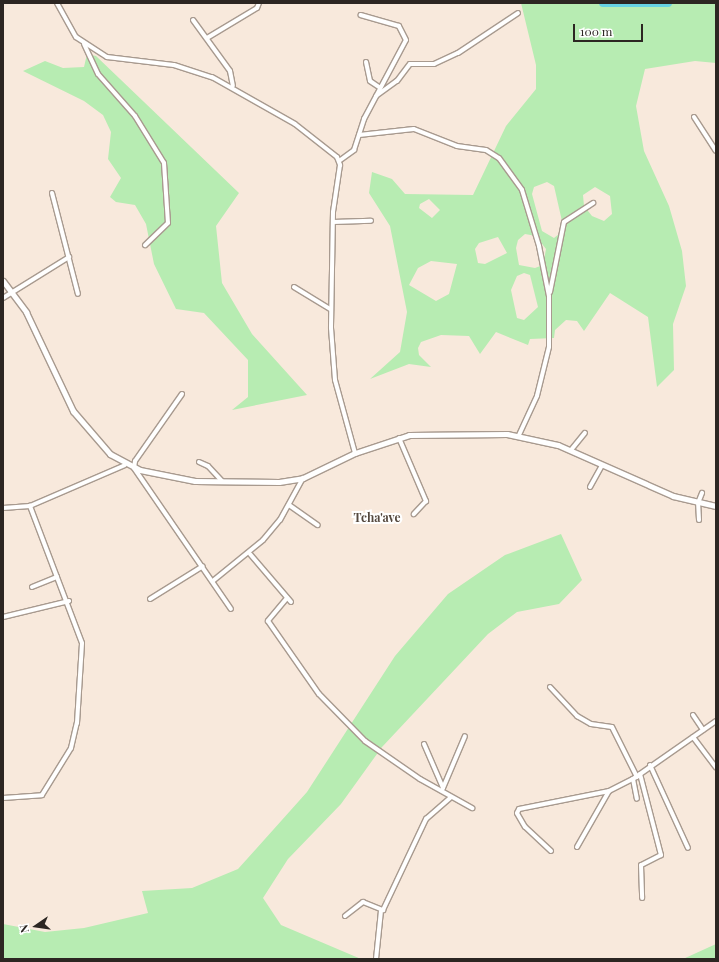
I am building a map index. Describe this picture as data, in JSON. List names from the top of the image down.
{
  "districts": ["Tcha'ave"],
  "scale_bar": "100 m",
  "north": "left"
}
